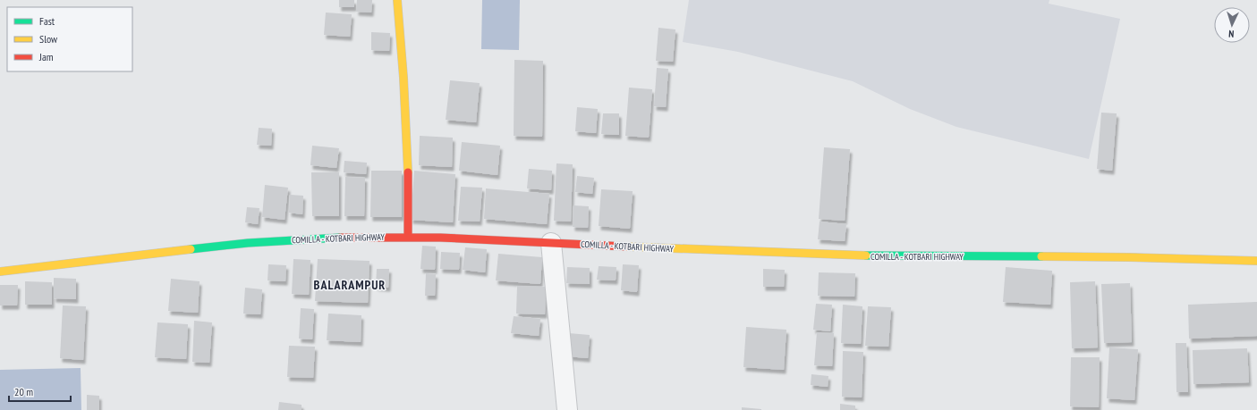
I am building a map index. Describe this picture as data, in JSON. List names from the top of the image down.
{
  "streets": {
    "main road": ["COMILLA - KOTBARI HIGHWAY"]
  },
  "districts": ["BALARAMPUR"],
  "legend": ["Fast", "Slow", "Jam"],
  "scale_bar": "20 m",
  "north": "bottom"
}
